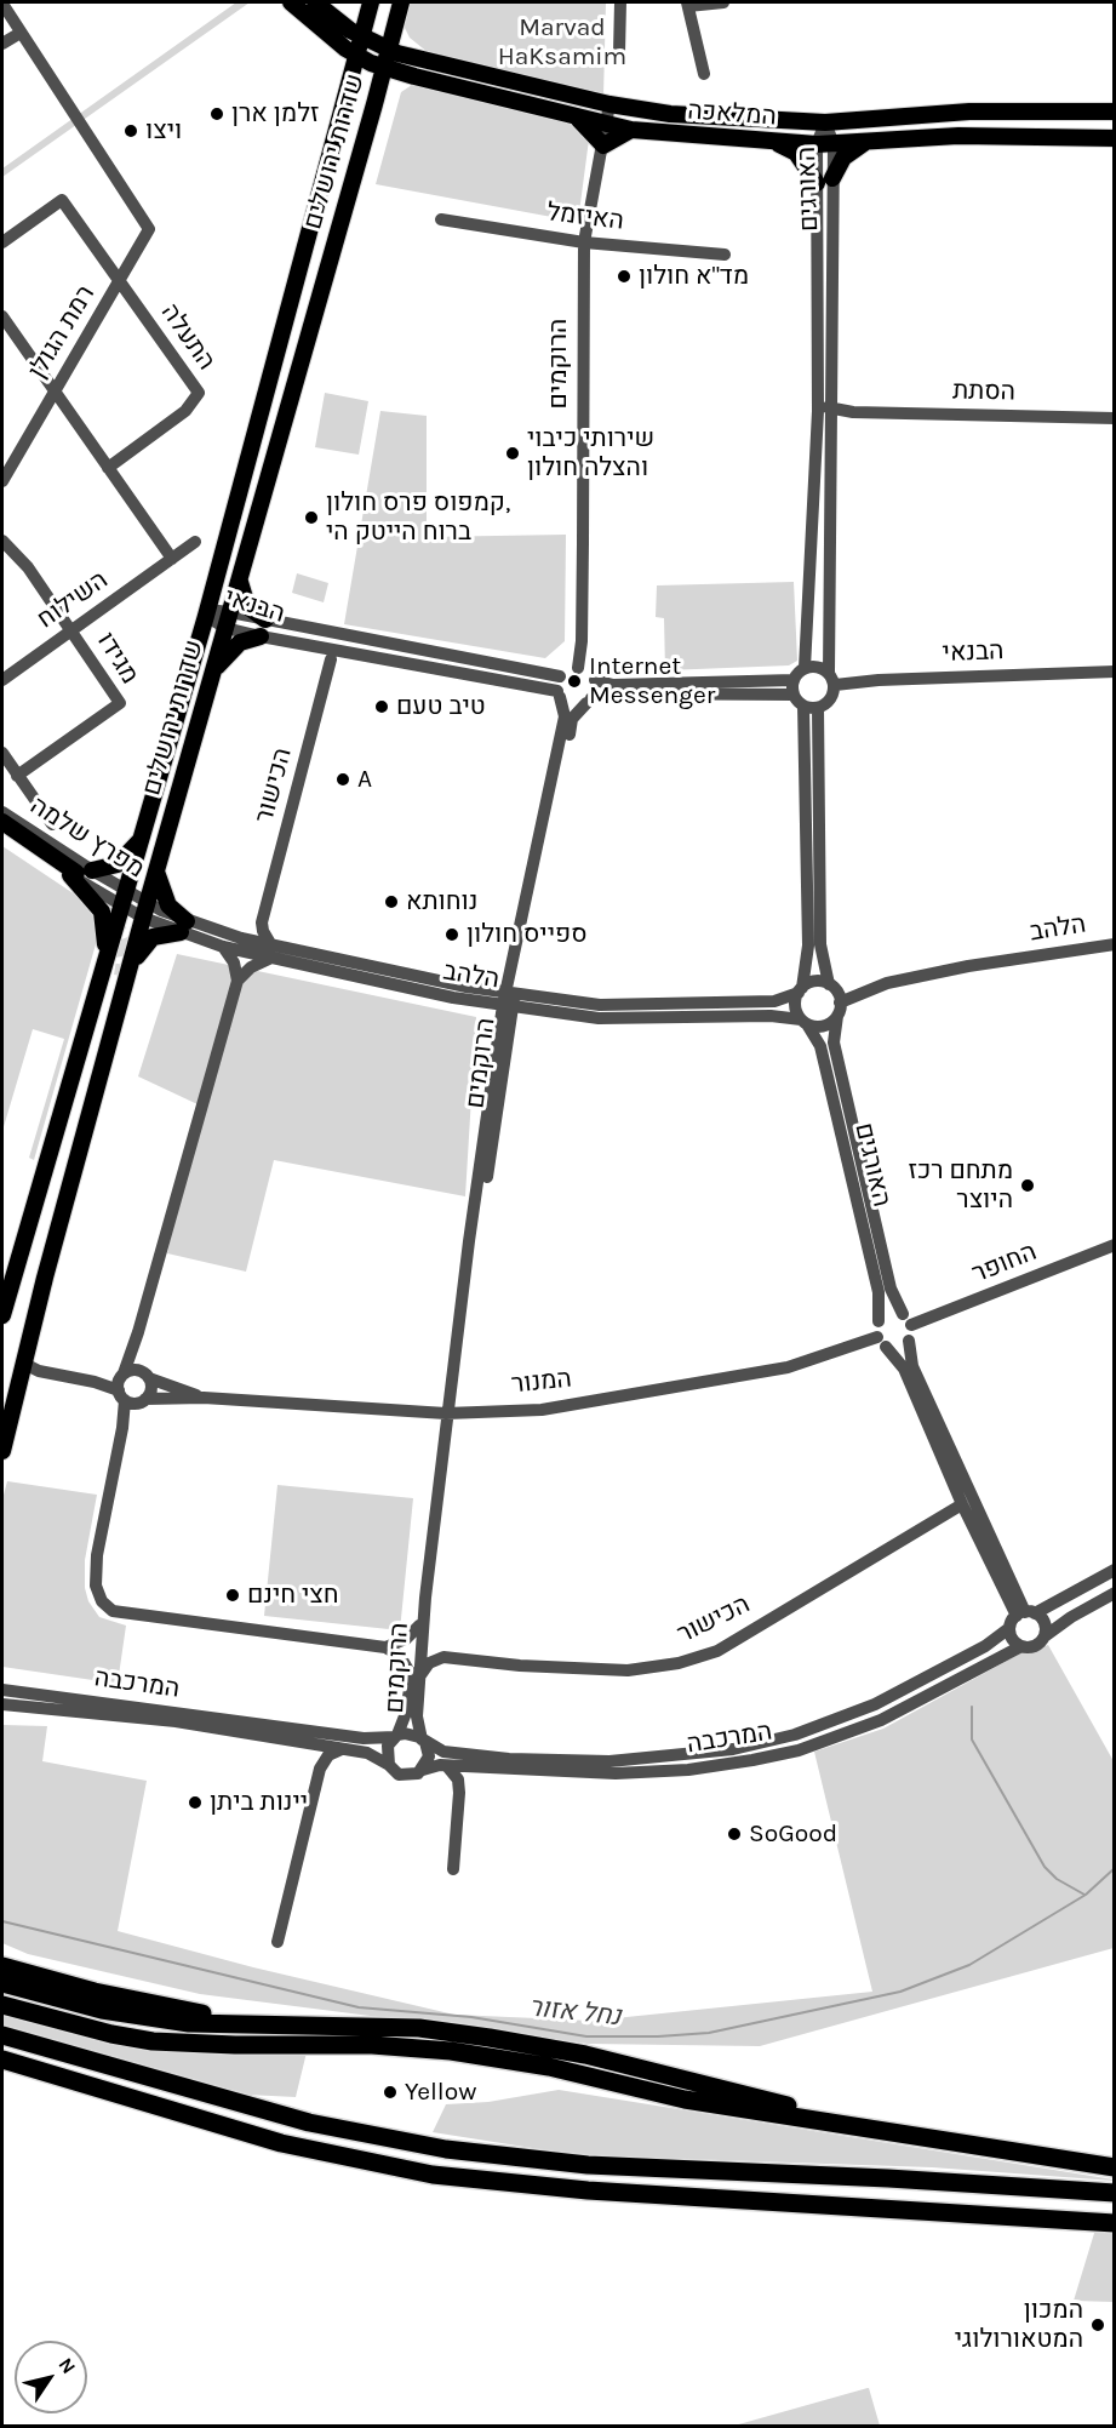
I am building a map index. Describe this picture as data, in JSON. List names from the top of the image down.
{
  "streets": {
    "main road": ["המלאכה", "שדרות ירושלים"],
    "street": [
      "האורגים",
      "האיזמל",
      "רמת הגולן",
      "התעלה",
      "הרוקמים",
      "הסתת",
      "השילוח",
      "הבנאי",
      "מגידו",
      "הכישור",
      "מפרץ שלמה",
      "הלהב",
      "החופר",
      "המנור",
      "המרכבה"
    ]
  },
  "crossings": [
    ["המלאכה", "שדרות ירושלים"],
    ["המלאכה", "האורגים"],
    ["המלאכה", "הרוקמים"],
    ["שדרות ירושלים", "הבנאי"],
    ["שדרות ירושלים", "מפרץ שלמה"],
    ["שדרות ירושלים", "הלהב"],
    ["האורגים", "הסתת"],
    ["האורגים", "הבנאי"],
    ["האורגים", "הלהב"],
    ["האורגים", "החופר"],
    ["האורגים", "המנור"],
    ["האיזמל", "הרוקמים"],
    ["רמת הגולן", "התעלה"],
    ["הרוקמים", "הבנאי"],
    ["הרוקמים", "הכישור"],
    ["הרוקמים", "הלהב"],
    ["הרוקמים", "המנור"],
    ["הרוקמים", "המרכבה"],
    ["השילוח", "מגידו"],
    ["מפרץ שלמה", "הלהב"],
    ["החופר", "המנור"]
  ],
  "water": ["נחל אזור"],
  "parks": ["Marvad HaKsamim"],
  "places": [
    "זלמן ארן",
    "ויצו",
    "מד\"א חולון",
    "שירותי כיבוי והצלה חולון",
    "קמפוס פרס חולון, ברוח הייטק הי",
    "Internet Messenger",
    "טיב טעם",
    "A",
    "נוחותא",
    "ספייס חולון",
    "מתחם רכז היוצר",
    "חצי חינם",
    "יינות ביתן",
    "SoGood",
    "Yellow",
    "המכון המטאורולוגי"
  ],
  "north": "top right"
}
